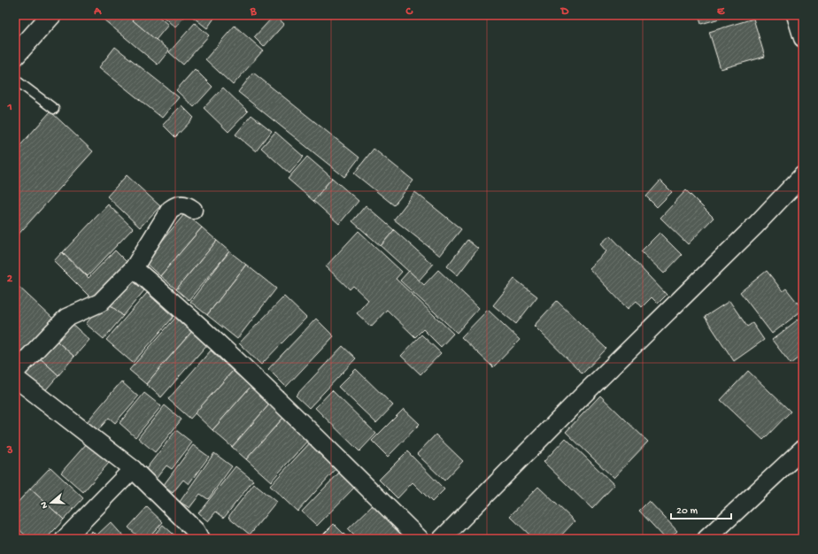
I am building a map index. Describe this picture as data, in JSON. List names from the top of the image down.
{
  "scale_bar": "20 m",
  "north": "left",
  "grid": {
    "columns": [
      "A",
      "B",
      "C",
      "D",
      "E"
    ],
    "rows": ["1", "2", "3"]
  }
}
